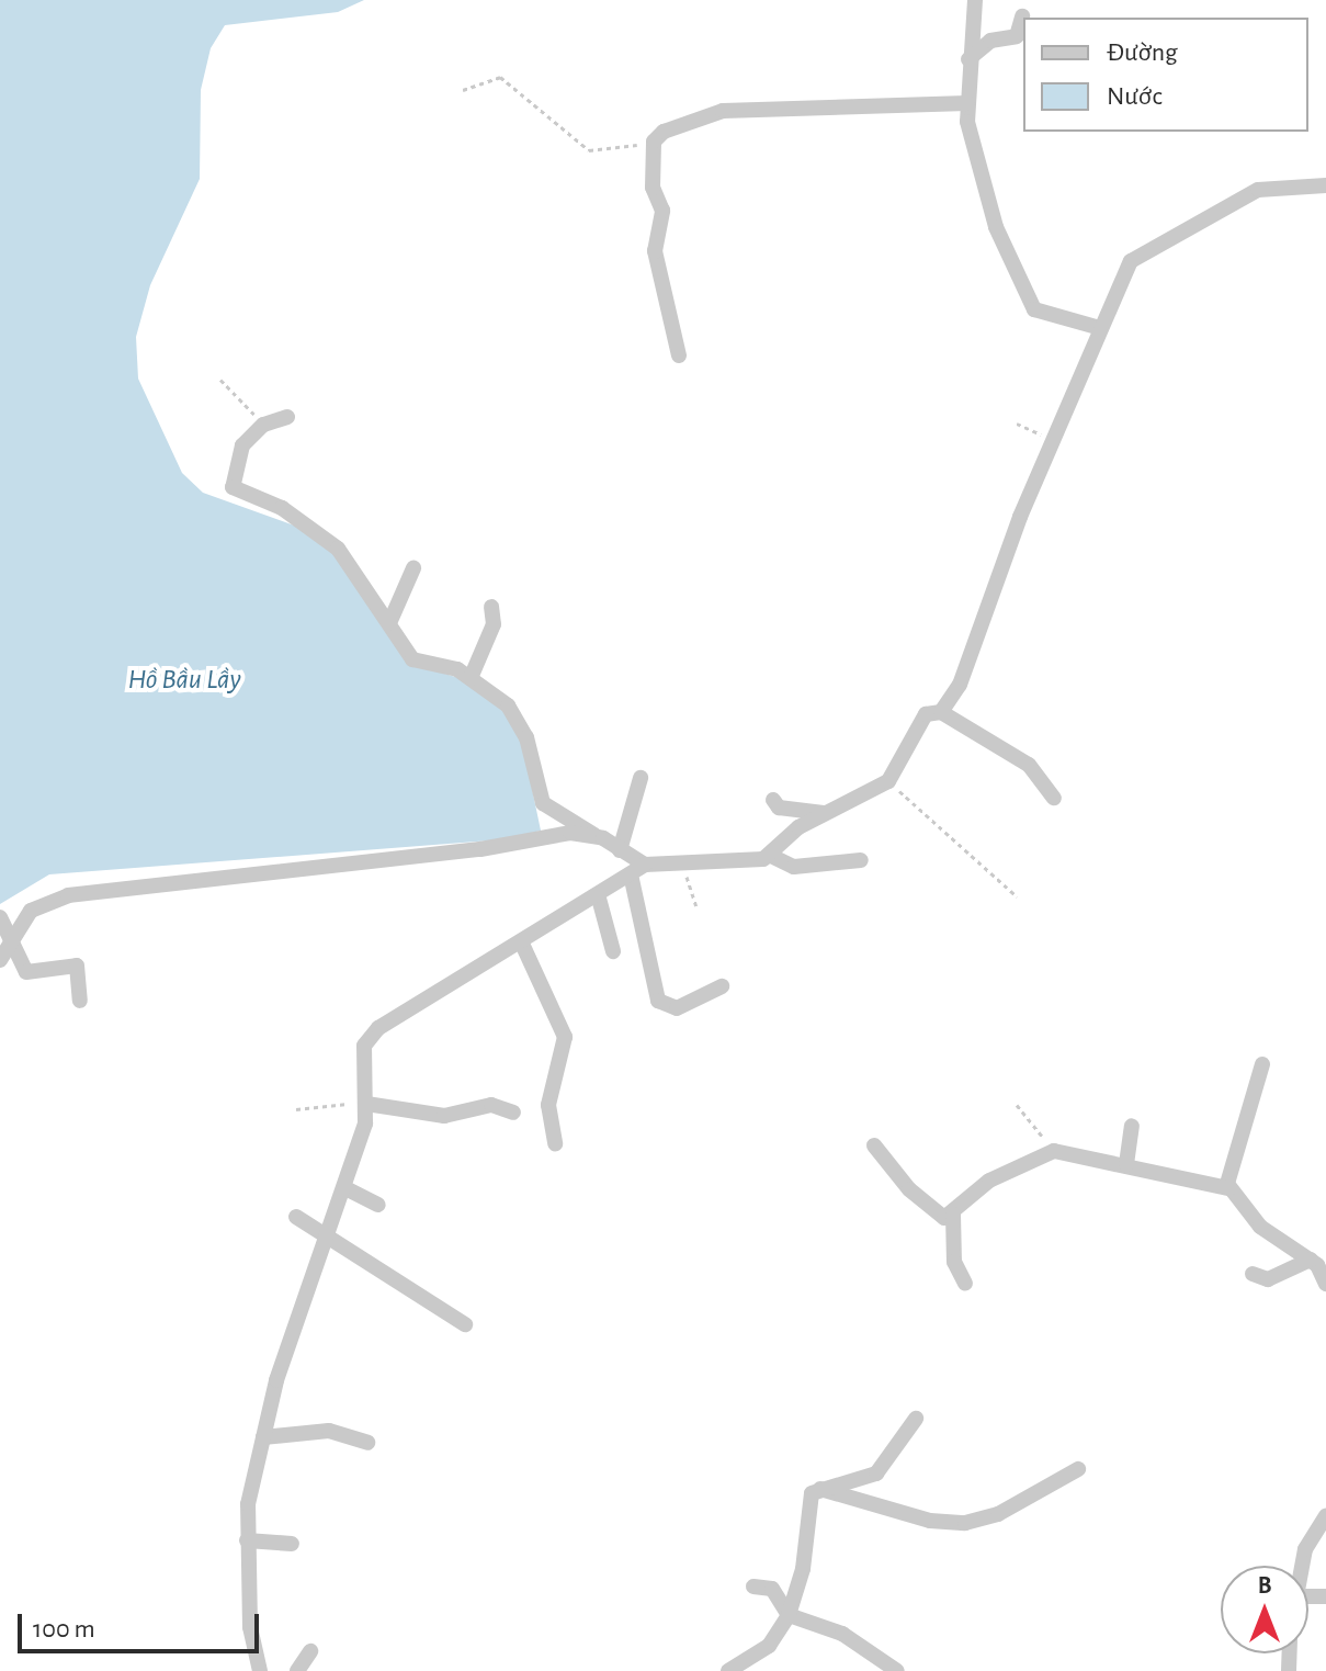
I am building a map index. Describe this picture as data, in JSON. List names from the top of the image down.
{
  "water": ["Hồ Bầu Lầy"],
  "legend": ["Đường", "Nước"],
  "scale_bar": "100 m",
  "north": "top"
}
